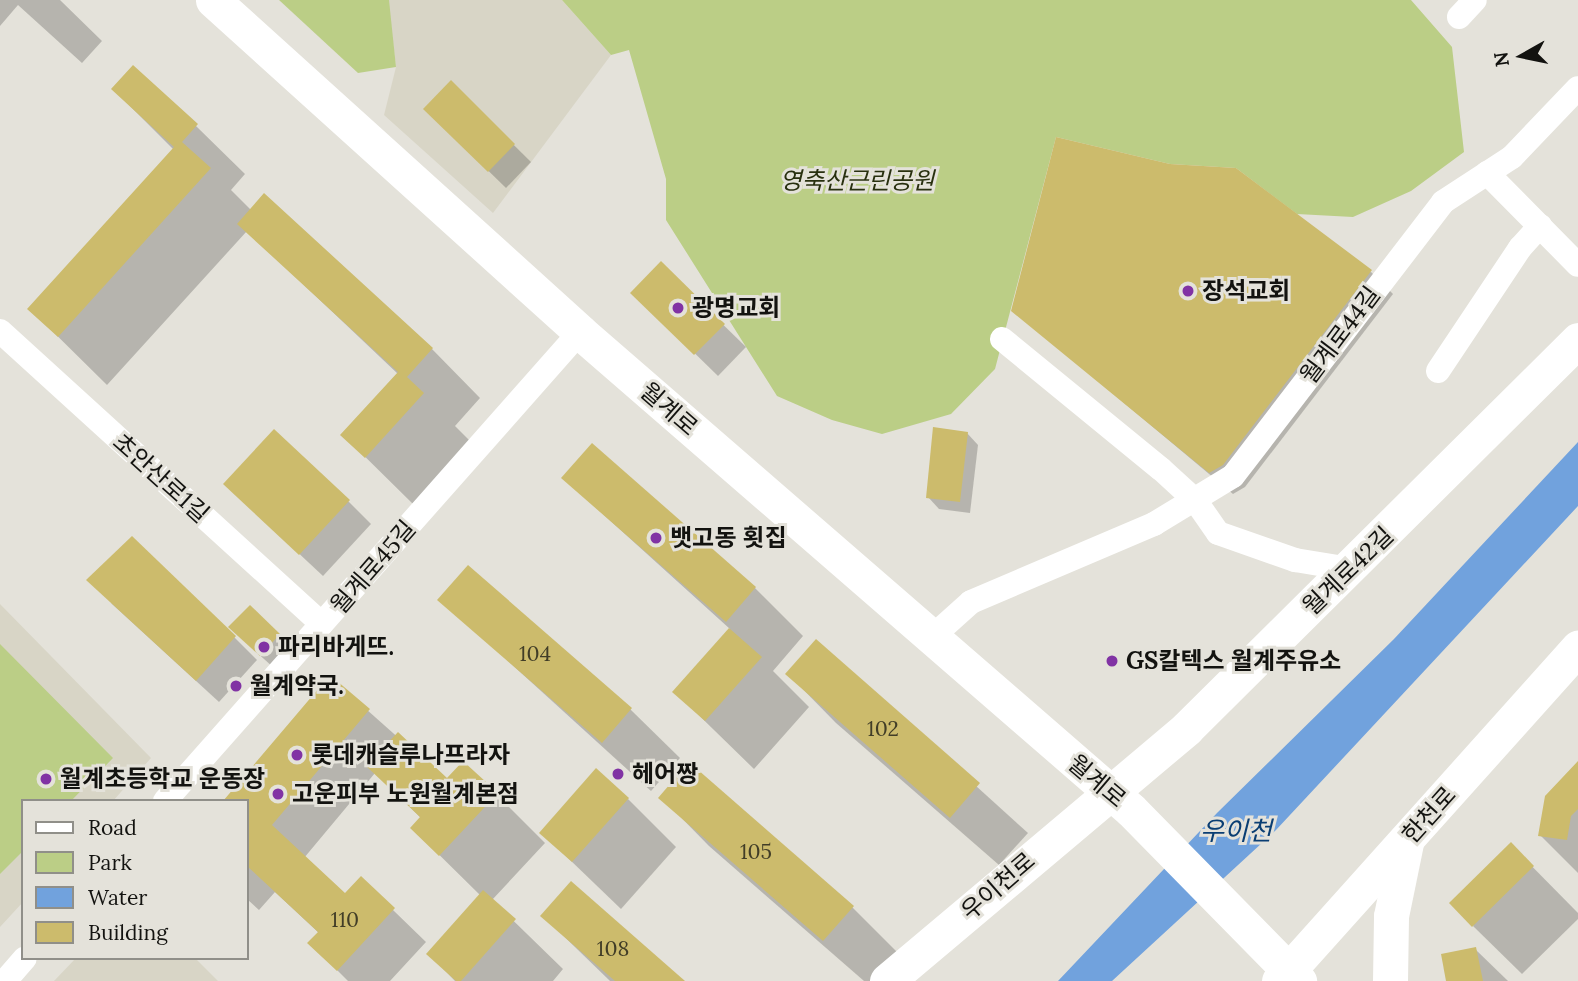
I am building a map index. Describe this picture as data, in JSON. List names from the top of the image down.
{
  "streets": {
    "main road": [
      "월계로",
      "월계로42길",
      "한천로",
      "우이천로"
    ],
    "street": ["월계로44길", "초안산로1길", "월계로45길"]
  },
  "crossings": [
    ["월계로44길", "월계로"],
    ["월계로", "월계로45길"],
    ["월계로", "월계로42길"],
    ["월계로", "한천로"],
    ["월계로", "우이천로"],
    ["초안산로1길", "월계로45길"],
    ["월계로42길", "우이천로"]
  ],
  "water": ["우이천"],
  "parks": ["영축산근린공원"],
  "places": [
    "장석교회",
    "광명교회",
    "뱃고동 횟집",
    "파리바게뜨.",
    "GS칼텍스 월계주유소",
    "월계약국.",
    "롯데캐슬루나프라자",
    "헤어짱",
    "월계초등학교 운동장",
    "고운피부 노원월계본점"
  ],
  "house_numbers": [
    "104",
    "102",
    "105",
    "110",
    "108"
  ],
  "legend": [
    "Road",
    "Park",
    "Water",
    "Building"
  ],
  "north": "left"
}
